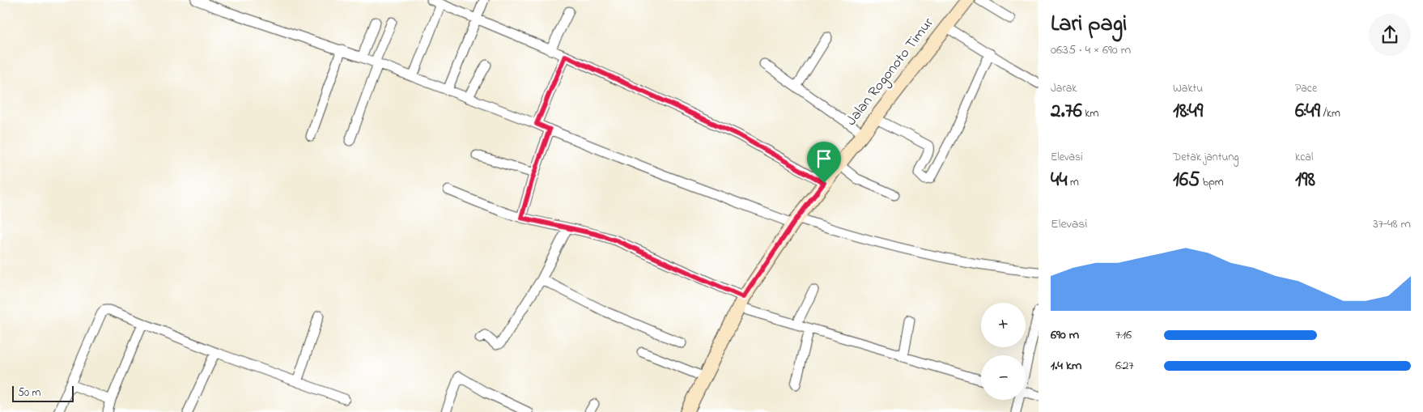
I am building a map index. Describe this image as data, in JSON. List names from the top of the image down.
{
  "streets": {
    "street": ["Jalan Rogonoto Timur"]
  },
  "scale_bar": "50 m",
  "page": {
    "heading": ["Lari pagi", "06:35 · 4 × 690 m"],
    "stats": [
      ["Jarak", "2.76 km"],
      ["Waktu", "18:49"],
      ["Pace", "6:49 /km"],
      ["Elevasi", "44 m"],
      ["Detak jantung", "165 bpm"],
      ["kcal", "198"]
    ],
    "chart": ["Elevasi", "37–48 m"],
    "map_buttons": ["+", "−"],
    "list": [
      {
        "name": "690 m",
        "note": "7:16"
      },
      {
        "name": "1.4 km",
        "note": "6:27"
      }
    ],
    "scale": "50 m"
  }
}
